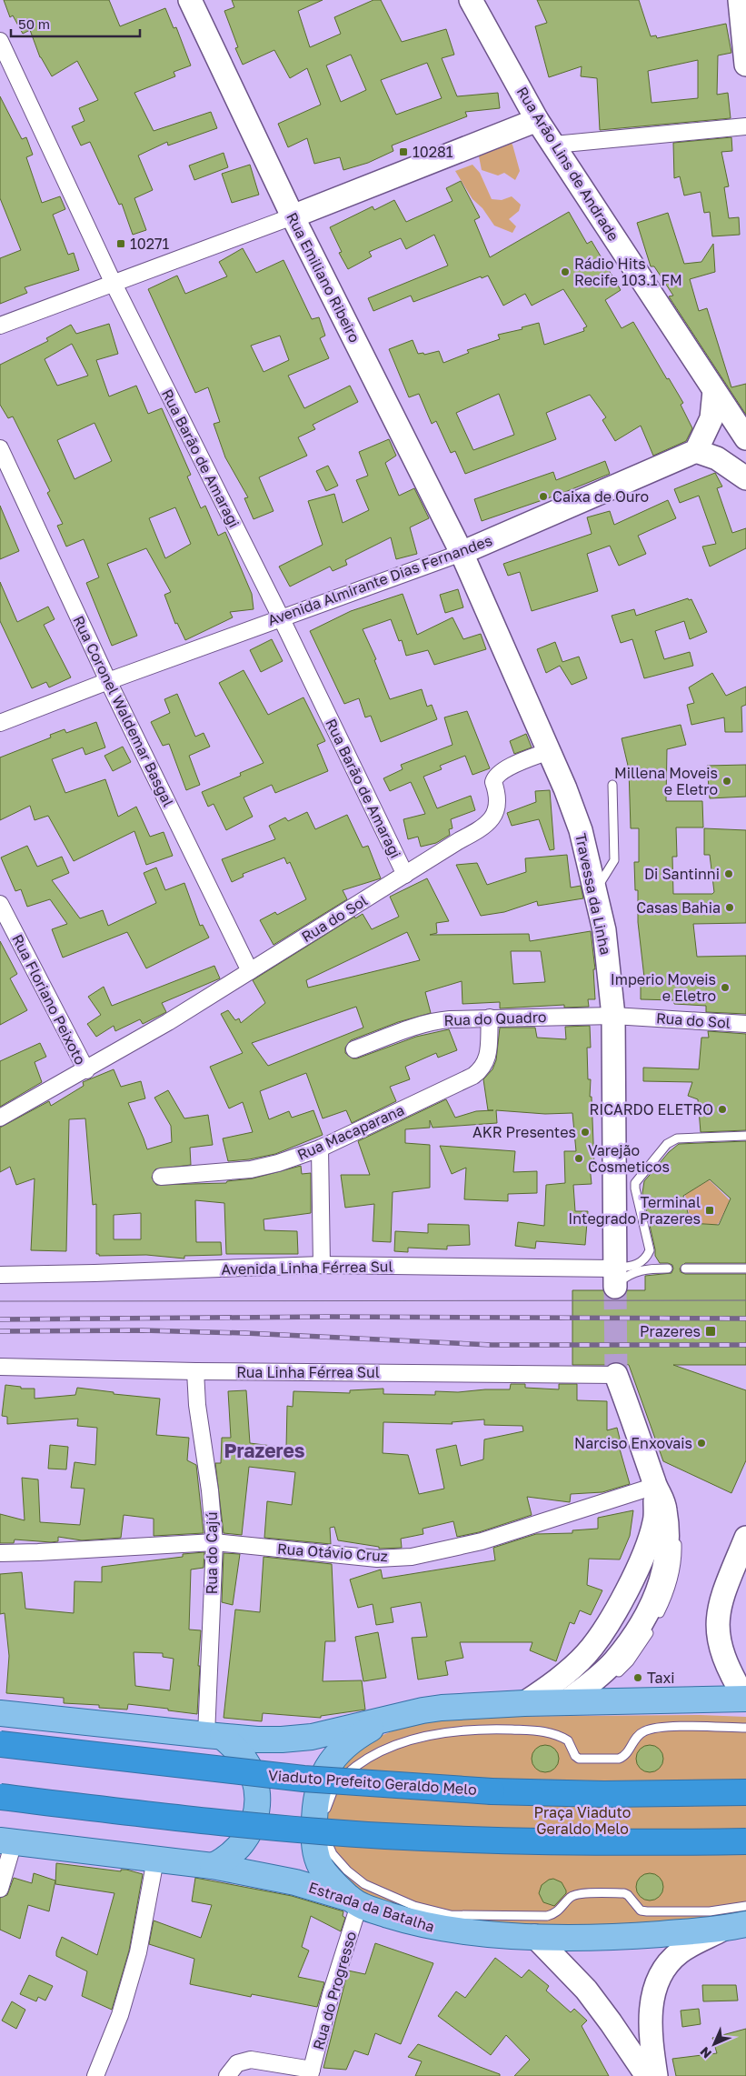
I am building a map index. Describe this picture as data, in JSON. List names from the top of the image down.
{
  "streets": {
    "highway": ["Viaduto Prefeito Geraldo Melo"],
    "main road": [
      "Rua Arão Lins de Andrade",
      "Rua Emiliano Ribeiro",
      "Avenida Almirante Dias Fernandes",
      "Travessa da Linha",
      "Estrada da Batalha"
    ],
    "street": [
      "Rua Barão de Amaragi",
      "Rua Coronel Waldemar Basgal",
      "Rua do Sol",
      "Rua Floriano Peixoto",
      "Rua do Quadro",
      "Rua Macaparana",
      "Avenida Linha Férrea Sul",
      "Rua Linha Férrea Sul",
      "Rua Otávio Cruz",
      "Rua do Cajú",
      "Rua do Progresso"
    ]
  },
  "crossings": [
    ["Rua Emiliano Ribeiro", "Avenida Almirante Dias Fernandes"],
    ["Rua Emiliano Ribeiro", "Travessa da Linha"],
    ["Rua Barão de Amaragi", "Avenida Almirante Dias Fernandes"],
    ["Rua Barão de Amaragi", "Rua do Sol"],
    ["Avenida Almirante Dias Fernandes", "Rua Coronel Waldemar Basgal"],
    ["Avenida Almirante Dias Fernandes", "Travessa da Linha"],
    ["Rua Coronel Waldemar Basgal", "Rua do Sol"],
    ["Travessa da Linha", "Rua do Sol"],
    ["Travessa da Linha", "Rua do Quadro"],
    ["Travessa da Linha", "Avenida Linha Férrea Sul"],
    ["Rua do Sol", "Rua Floriano Peixoto"],
    ["Rua do Sol", "Rua do Quadro"],
    ["Rua do Quadro", "Rua Macaparana"],
    ["Rua Linha Férrea Sul", "Rua do Cajú"],
    ["Rua Otávio Cruz", "Rua do Cajú"],
    ["Estrada da Batalha", "Rua do Progresso"]
  ],
  "districts": ["Prazeres"],
  "parks": ["Praça Viaduto Geraldo Melo"],
  "places": {
    "transit": [
      "10281",
      "10271",
      "Terminal Integrado Prazeres",
      "Prazeres"
    ],
    "other": [
      "Rádio Hits Recife 103.1 FM",
      "Caixa de Ouro",
      "Millena Moveis e Eletro",
      "Di Santinni",
      "Casas Bahia",
      "Imperio Moveis e Eletro",
      "RICARDO ELETRO",
      "AKR Presentes",
      "Varejão Cosmeticos",
      "Narciso Enxovais",
      "Taxi"
    ]
  },
  "scale_bar": "50 m",
  "north": "bottom left"
}
